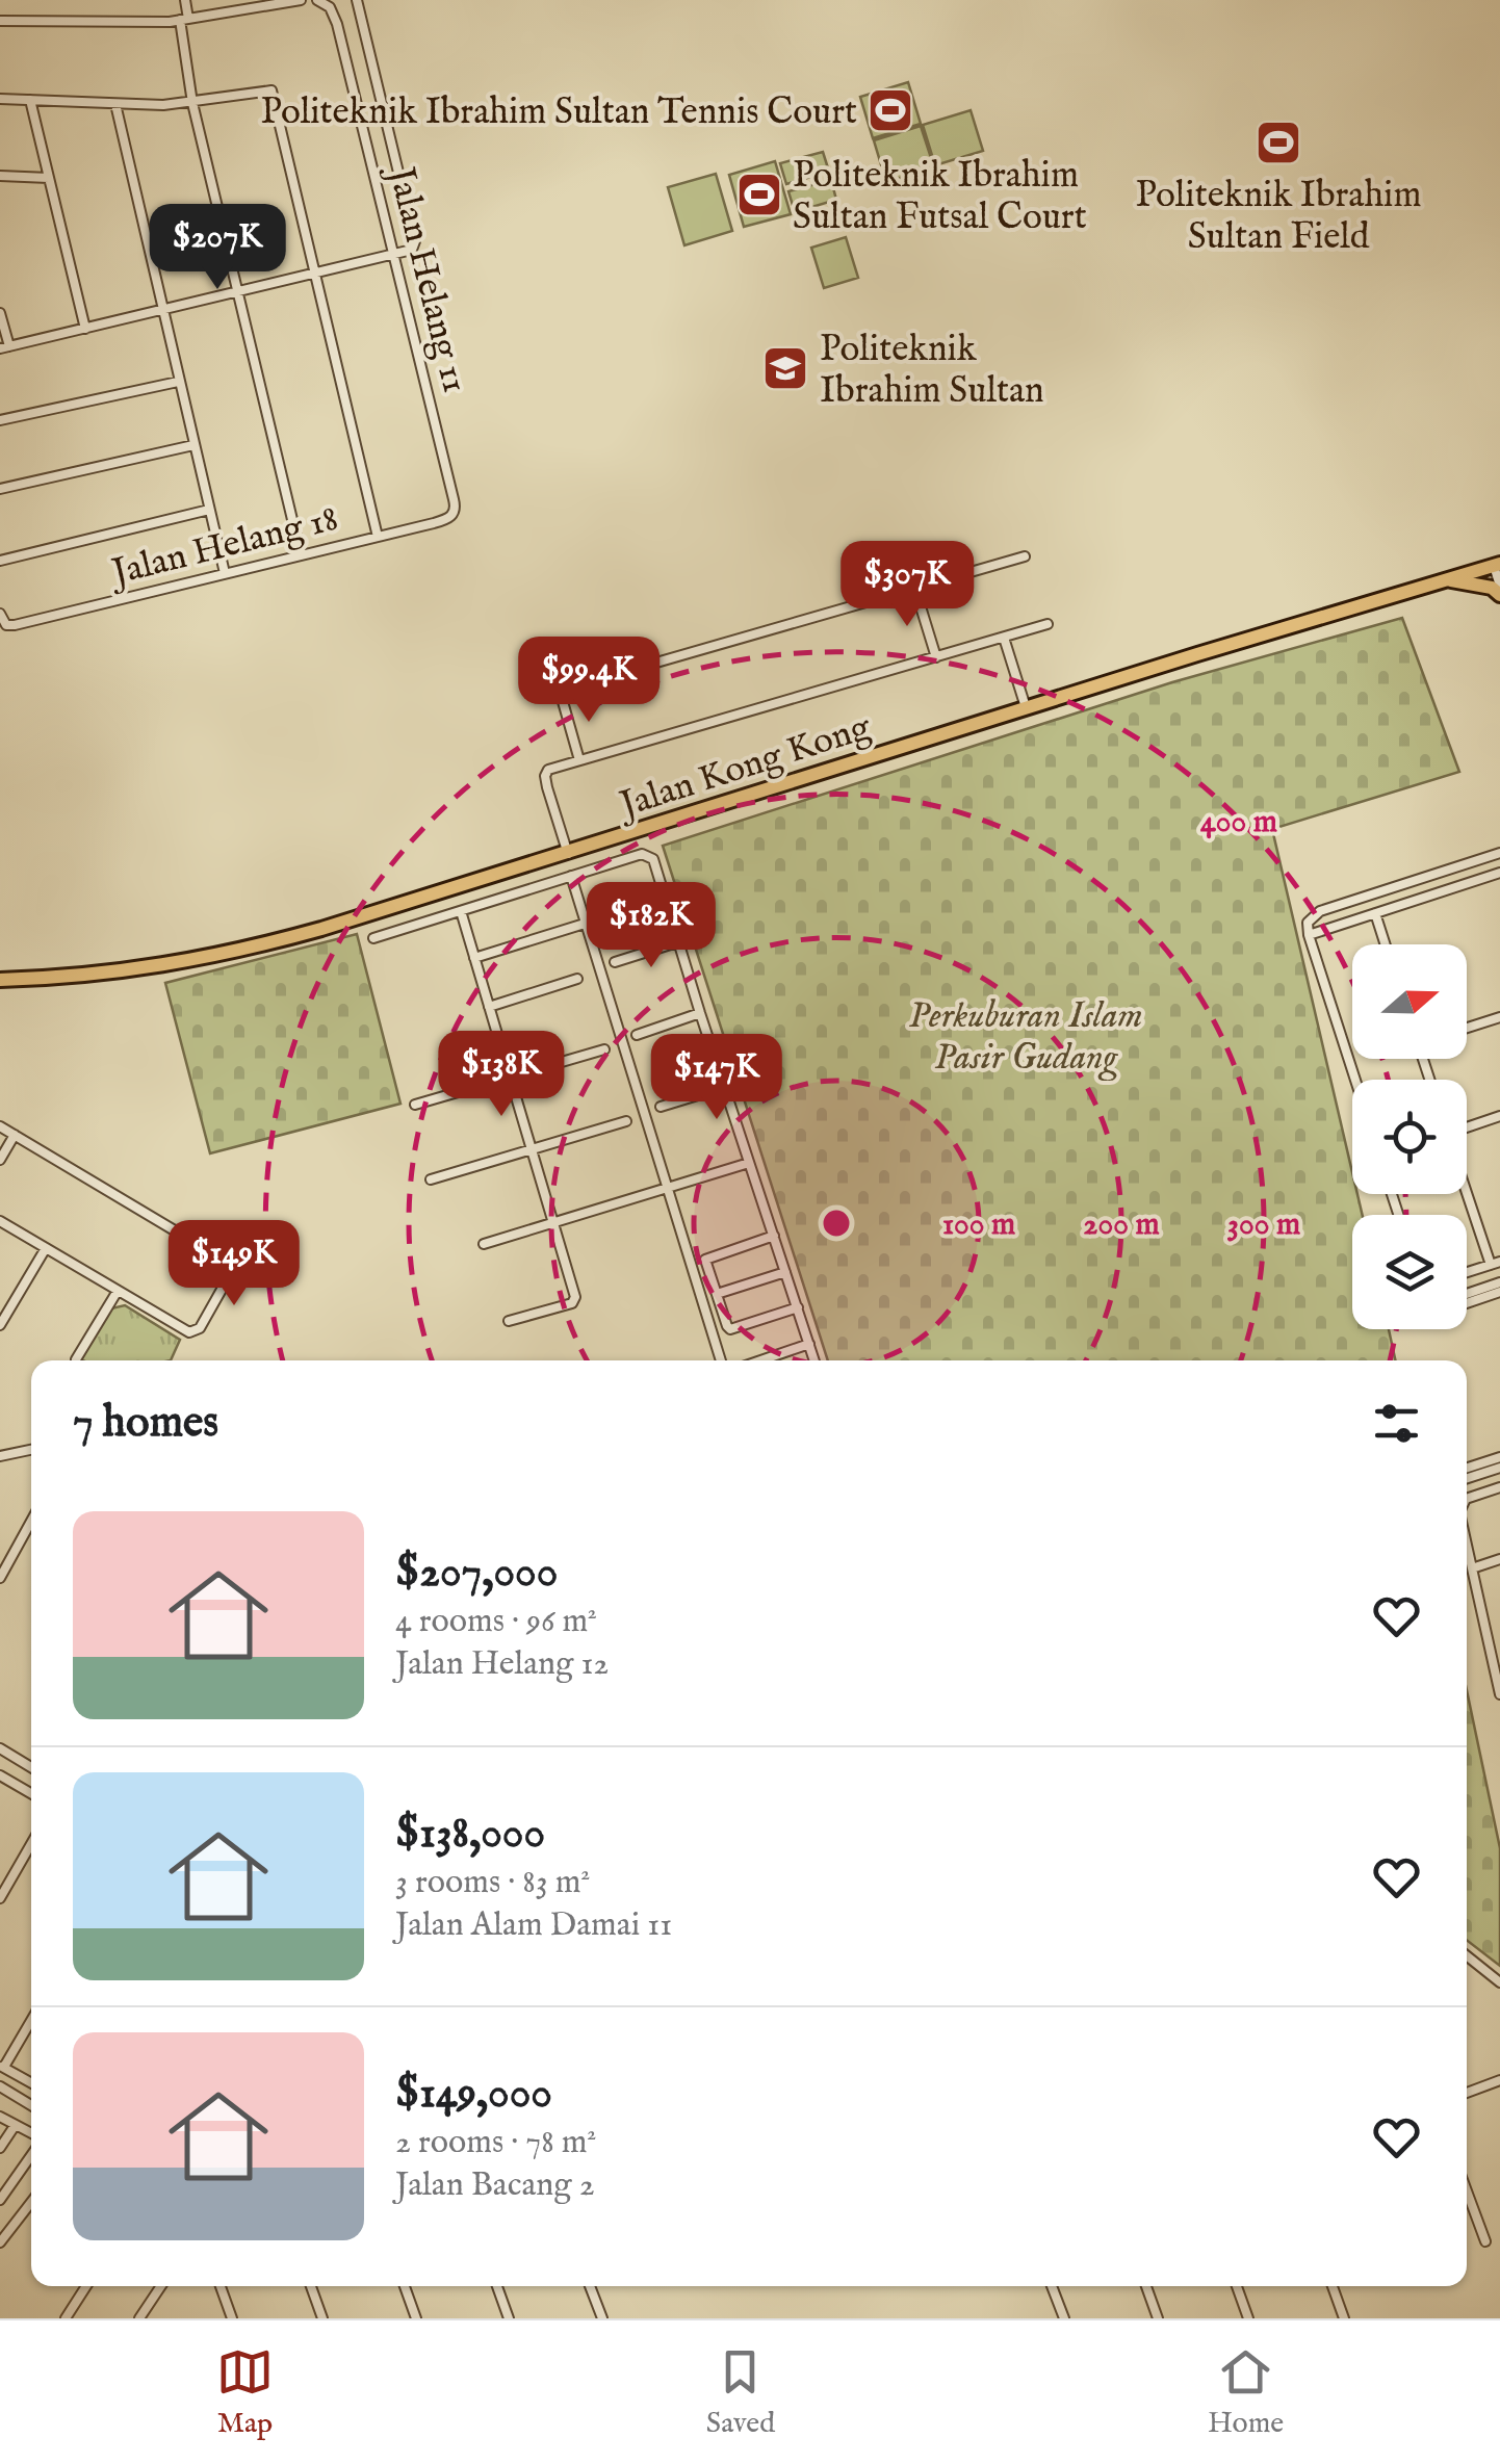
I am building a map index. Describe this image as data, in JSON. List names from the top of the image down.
{
  "streets": {
    "main road": ["Jalan Kong Kong"],
    "street": ["Jalan Helang 11", "Jalan Helang 18"]
  },
  "crossings": [
    ["Jalan Helang 11", "Jalan Helang 18"]
  ],
  "parks": ["Perkuburan Islam Pasir Gudang"],
  "places": {
    "sports": ["Politeknik Ibrahim Sultan Tennis Court", "Politeknik Ibrahim Sultan Field", "Politeknik Ibrahim Sultan Futsal Court"],
    "school or university": ["Politeknik Ibrahim Sultan"]
  },
  "north": "right",
  "page": {
    "price": [
      "$207K",
      "$307K",
      "$99.4K",
      "$182K",
      "$138K",
      "$147K",
      "$149K"
    ],
    "heading": "7 homes",
    "list": [
      {
        "name": "$207,000",
        "note": "4 rooms · 96 m² · Jalan Helang 12"
      },
      {
        "name": "$138,000",
        "note": "3 rooms · 83 m² · Jalan Alam Damai 11"
      },
      {
        "name": "$149,000",
        "note": "2 rooms · 78 m² · Jalan Bacang 2"
      }
    ],
    "tabs": ["Map", "Saved", "Home"]
  },
  "rings": [
    "400 m",
    "100 m",
    "200 m",
    "300 m"
  ]
}
